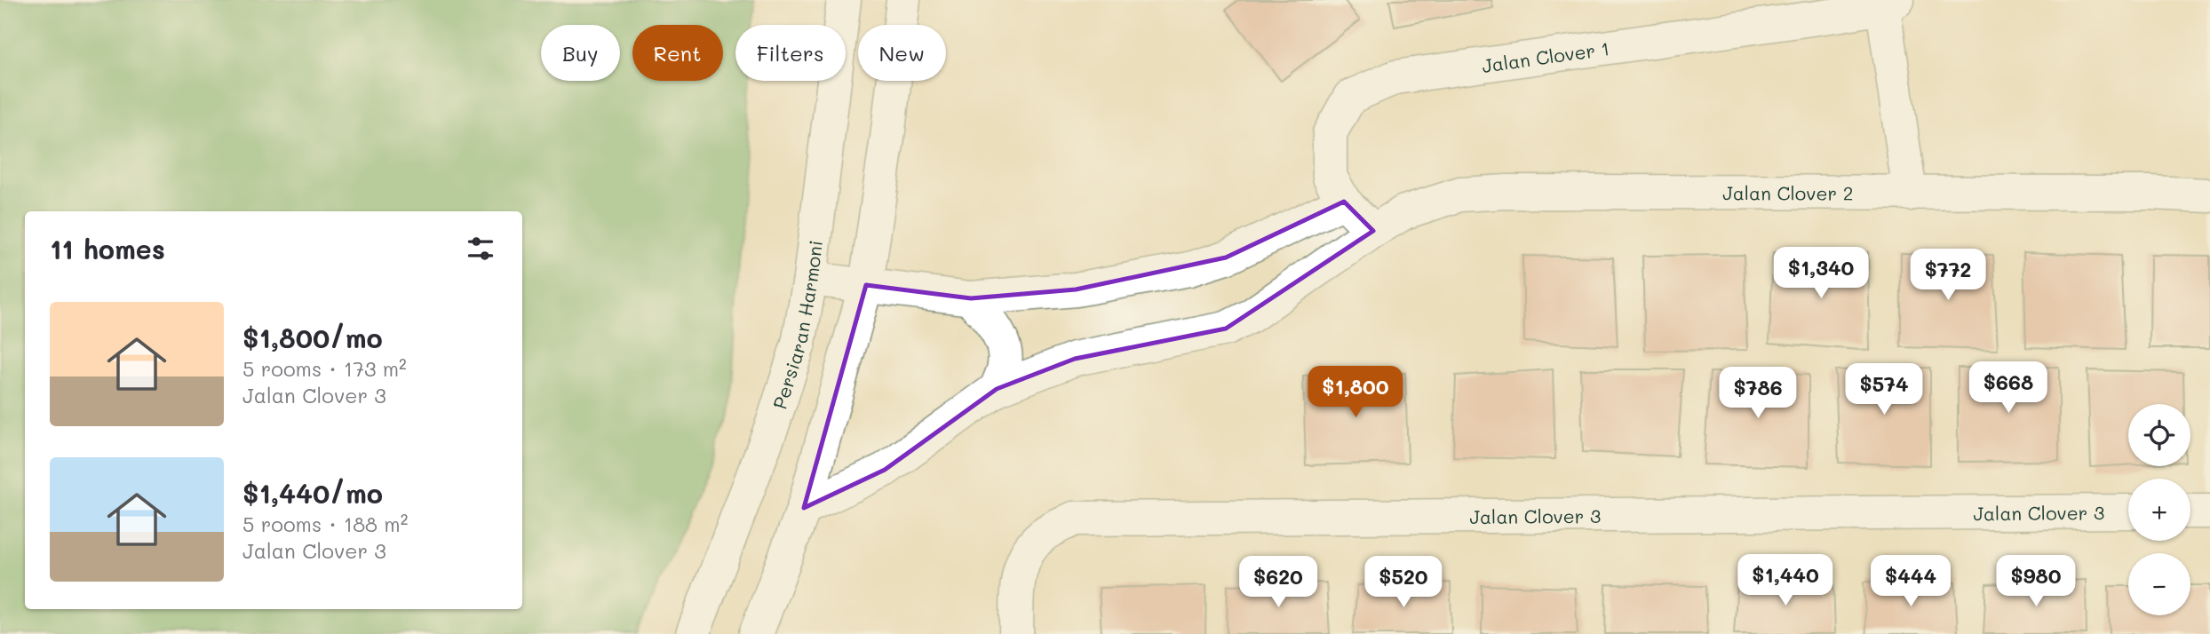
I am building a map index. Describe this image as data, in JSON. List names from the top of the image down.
{
  "streets": {
    "street": [
      "Jalan Clover 1",
      "Jalan Clover 2",
      "Persiaran Harmoni",
      "Jalan Clover 3"
    ]
  },
  "crossings": [
    ["Jalan Clover 1", "Jalan Clover 2"]
  ],
  "page": {
    "chip": [
      "Buy",
      "Rent",
      "Filters",
      "New"
    ],
    "heading": "11 homes",
    "price": [
      "$1,340",
      "$772",
      "$668",
      "$574",
      "$1,800",
      "$786",
      "$1,440",
      "$444",
      "$980",
      "$620",
      "$520"
    ],
    "list": [
      {
        "name": "$1,800/mo",
        "note": "5 rooms · 173 m² · Jalan Clover 3"
      },
      {
        "name": "$1,440/mo",
        "note": "5 rooms · 188 m² · Jalan Clover 3"
      }
    ],
    "map_buttons": ["+", "−"]
  }
}
